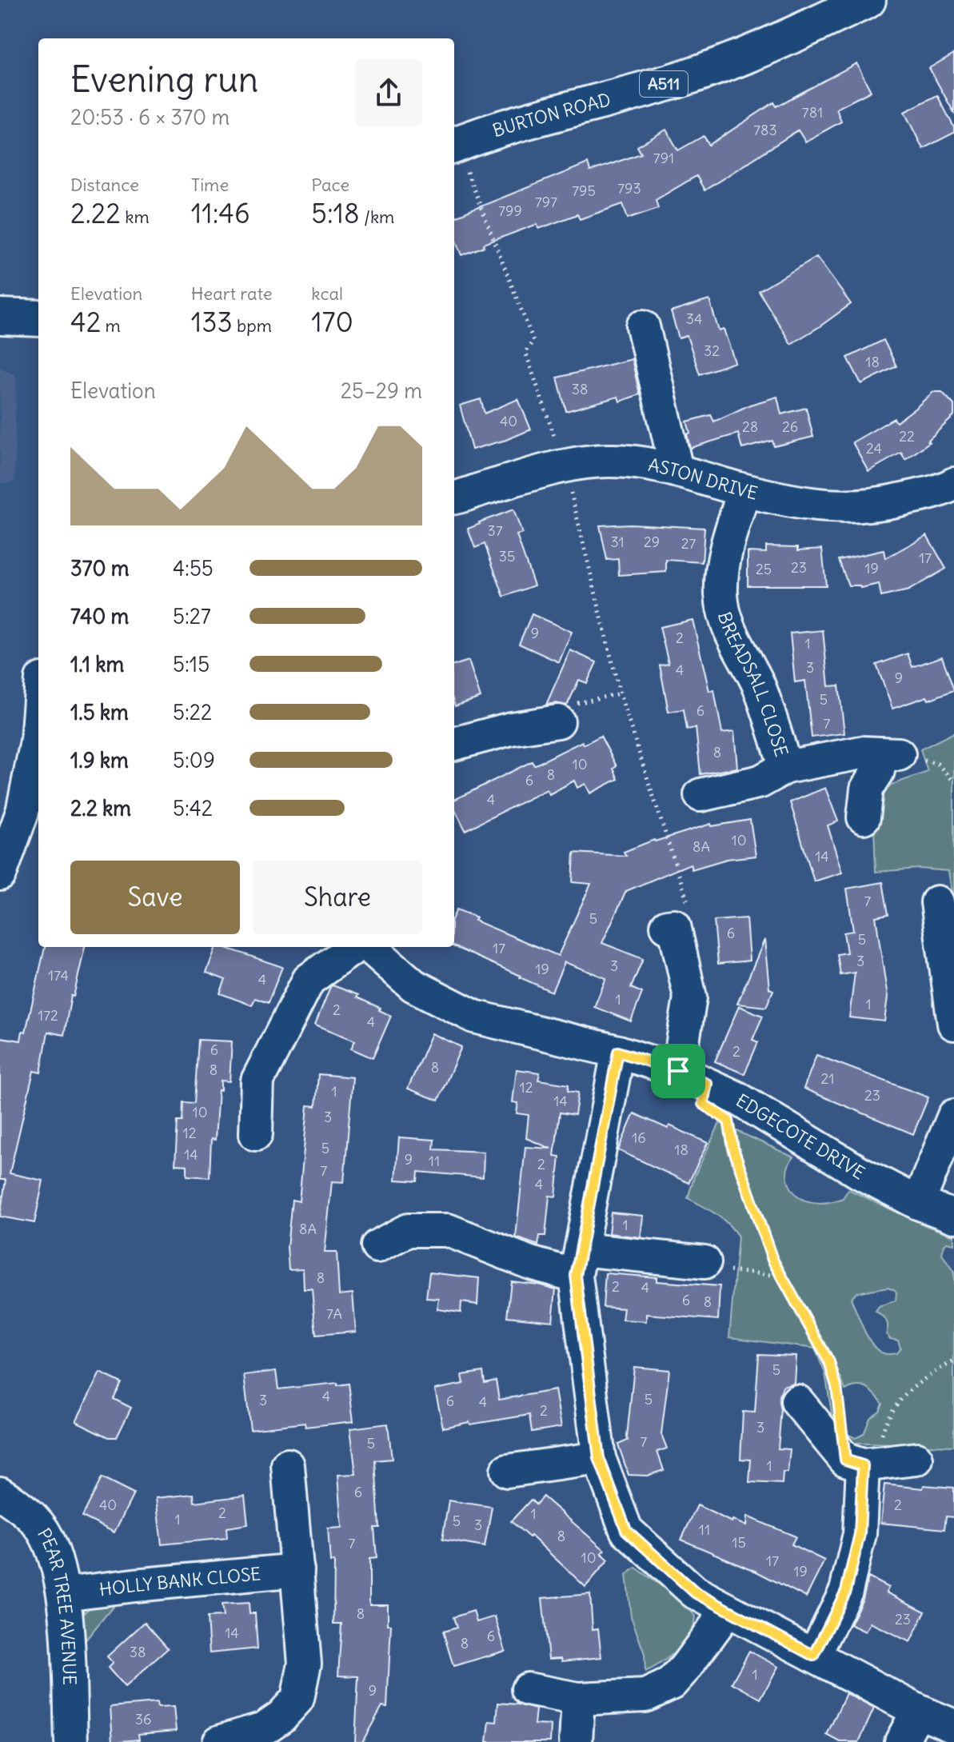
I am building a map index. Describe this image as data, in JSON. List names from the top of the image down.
{
  "streets": {
    "highway": ["A511", "BURTON ROAD"],
    "street": [
      "ASTON DRIVE",
      "BREADSALL CLOSE",
      "EDGECOTE DRIVE",
      "HOLLY BANK CLOSE",
      "PEAR TREE AVENUE"
    ]
  },
  "crossings": [
    ["ASTON DRIVE", "BREADSALL CLOSE"],
    ["HOLLY BANK CLOSE", "PEAR TREE AVENUE"]
  ],
  "house_numbers": [
    "781",
    "783",
    "791",
    "793",
    "795",
    "797",
    "799",
    "34",
    "32",
    "18",
    "38",
    "40",
    "28",
    "26",
    "22",
    "24",
    "37",
    "31",
    "29",
    "27",
    "35",
    "17",
    "23",
    "19",
    "25",
    "9",
    "2",
    "1",
    "3",
    "4",
    "9",
    "5",
    "6",
    "7",
    "8",
    "10",
    "8",
    "6",
    "4",
    "10",
    "8A",
    "14",
    "7",
    "5",
    "6",
    "5",
    "17",
    "3",
    "3",
    "19",
    "174",
    "4",
    "1",
    "1",
    "2",
    "172",
    "4",
    "6",
    "2",
    "8",
    "8",
    "21",
    "12",
    "1",
    "23",
    "14",
    "10",
    "3",
    "12",
    "16",
    "5",
    "18",
    "14",
    "9",
    "11",
    "2",
    "7",
    "4",
    "1",
    "8A",
    "8",
    "2",
    "4",
    "6",
    "8",
    "7A",
    "5",
    "4",
    "5",
    "3",
    "6",
    "4",
    "2",
    "3",
    "7",
    "5",
    "1",
    "6",
    "40",
    "2",
    "2",
    "1",
    "1",
    "5",
    "3",
    "11",
    "8",
    "15",
    "7",
    "10",
    "17",
    "19",
    "8",
    "23",
    "14",
    "6",
    "8",
    "38",
    "1",
    "9",
    "36"
  ],
  "page": {
    "heading": ["Evening run", "20:53 · 6 × 370 m"],
    "stats": [
      ["Distance", "2.22 km"],
      ["Time", "11:46"],
      ["Pace", "5:18 /km"],
      ["Elevation", "42 m"],
      ["Heart rate", "133 bpm"],
      ["kcal", "170"]
    ],
    "chart": ["Elevation", "25–29 m"],
    "list": [
      {
        "name": "370 m",
        "note": "4:55"
      },
      {
        "name": "740 m",
        "note": "5:27"
      },
      {
        "name": "1.1 km",
        "note": "5:15"
      },
      {
        "name": "1.5 km",
        "note": "5:22"
      },
      {
        "name": "1.9 km",
        "note": "5:09"
      },
      {
        "name": "2.2 km",
        "note": "5:42"
      }
    ],
    "buttons": ["Save", "Share"]
  }
}
